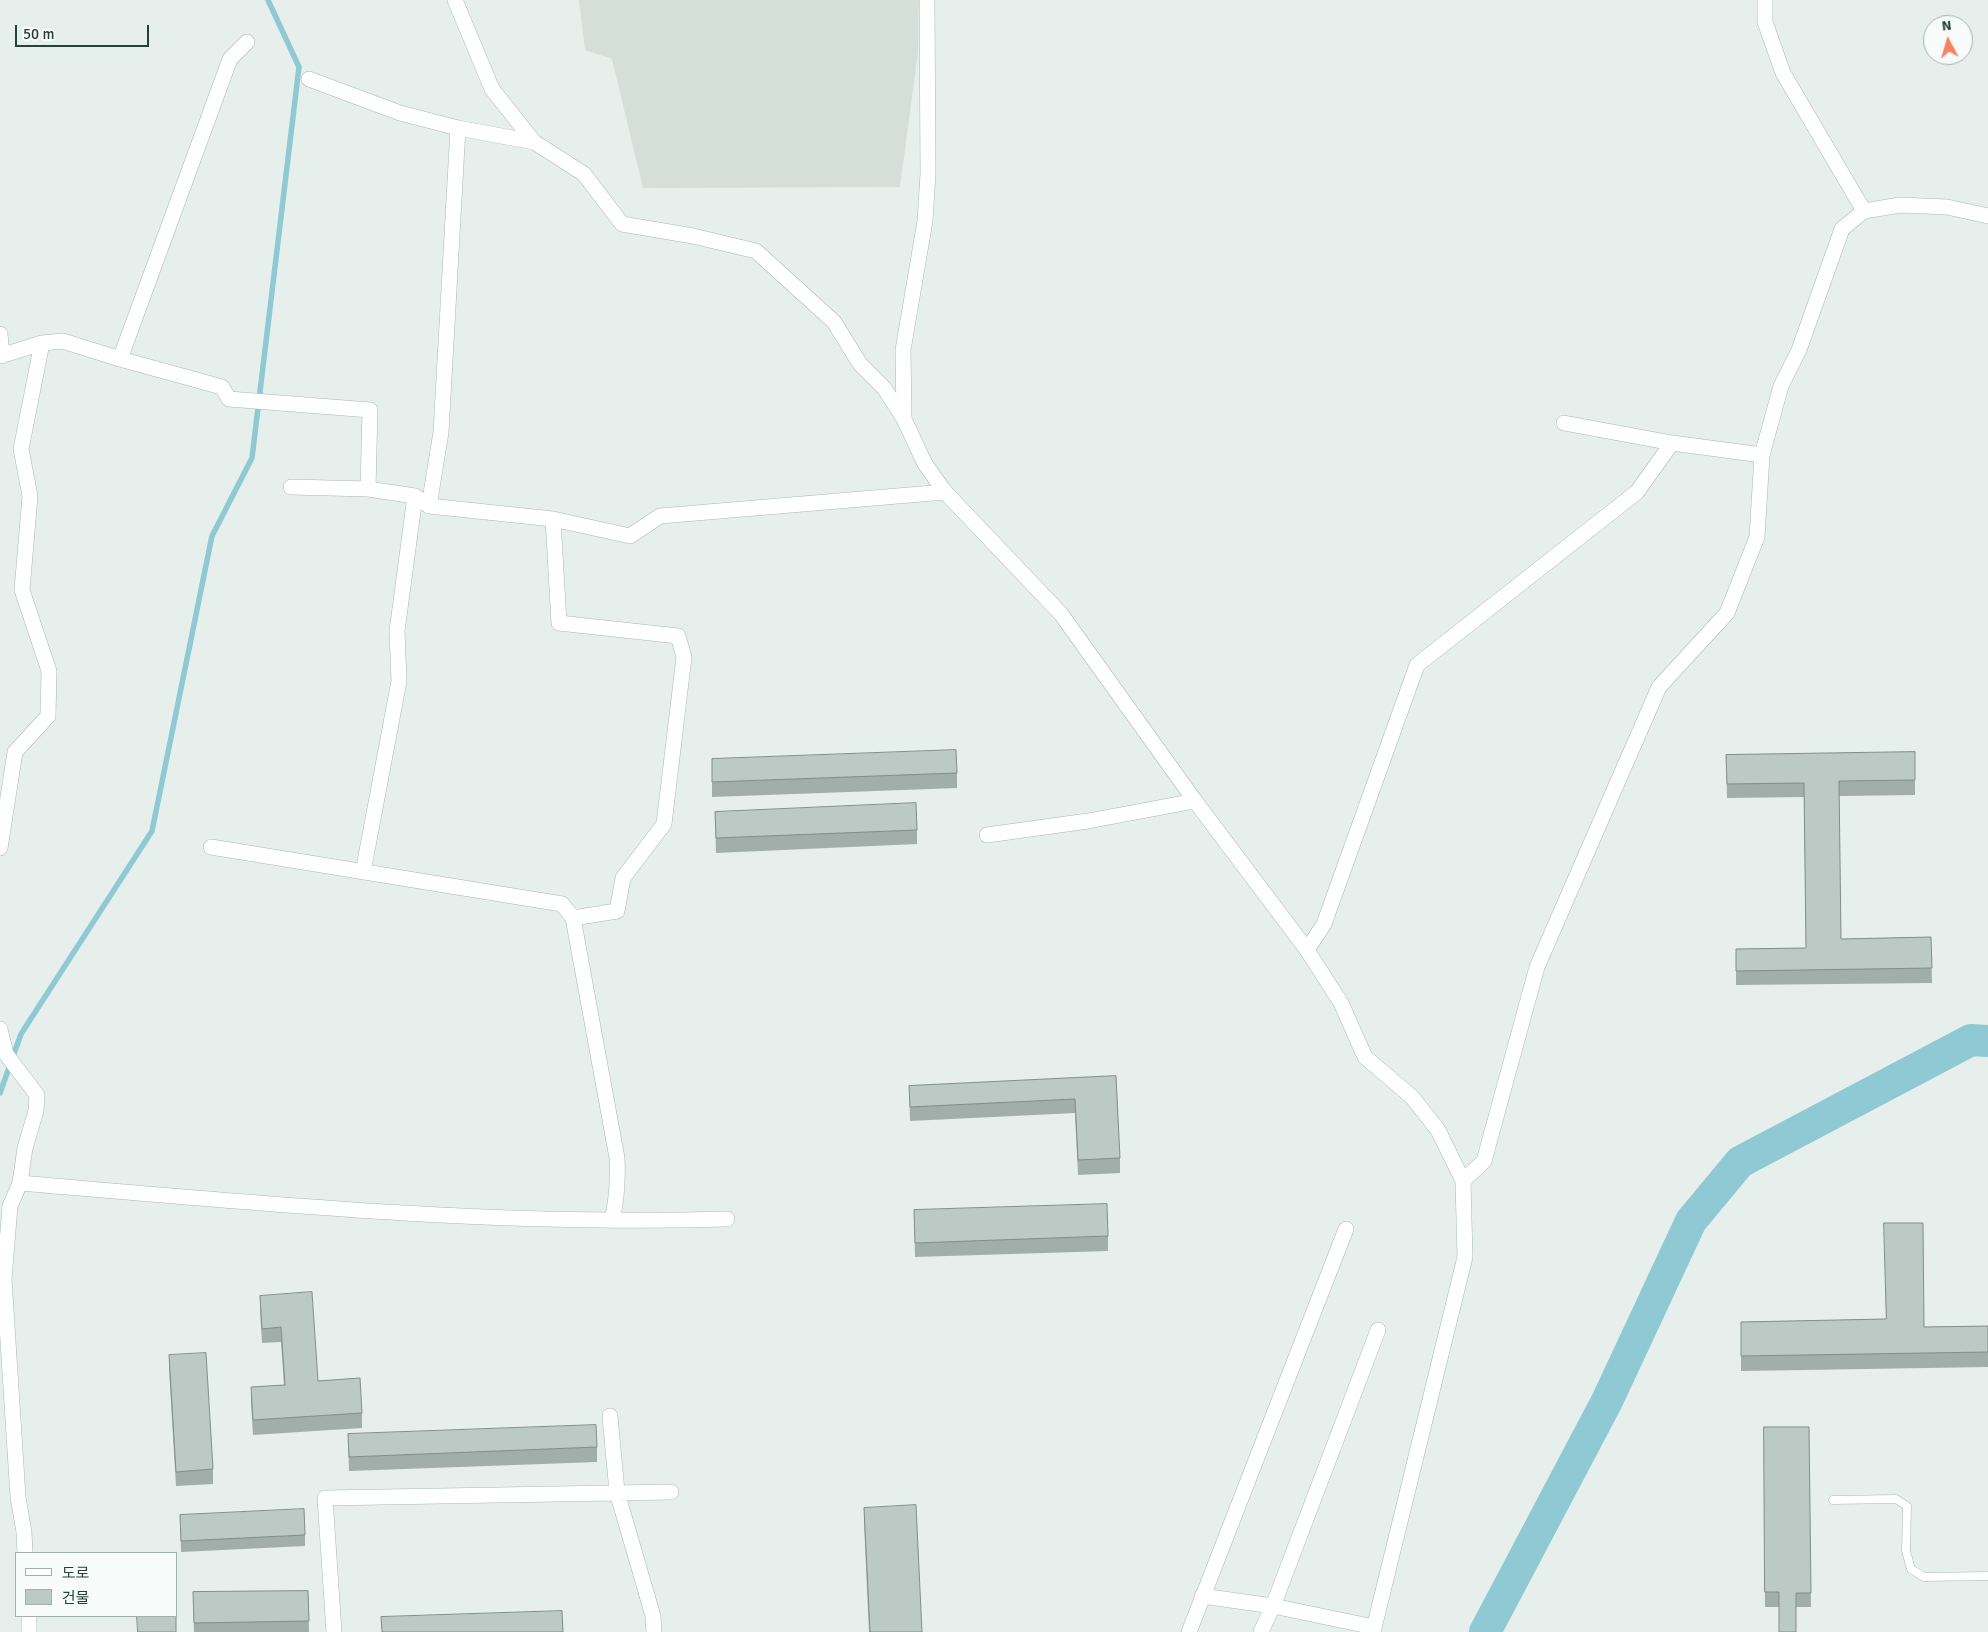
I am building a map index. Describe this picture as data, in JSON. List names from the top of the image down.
{
  "legend": ["도로", "건물"],
  "scale_bar": "50 m",
  "north": "top"
}
